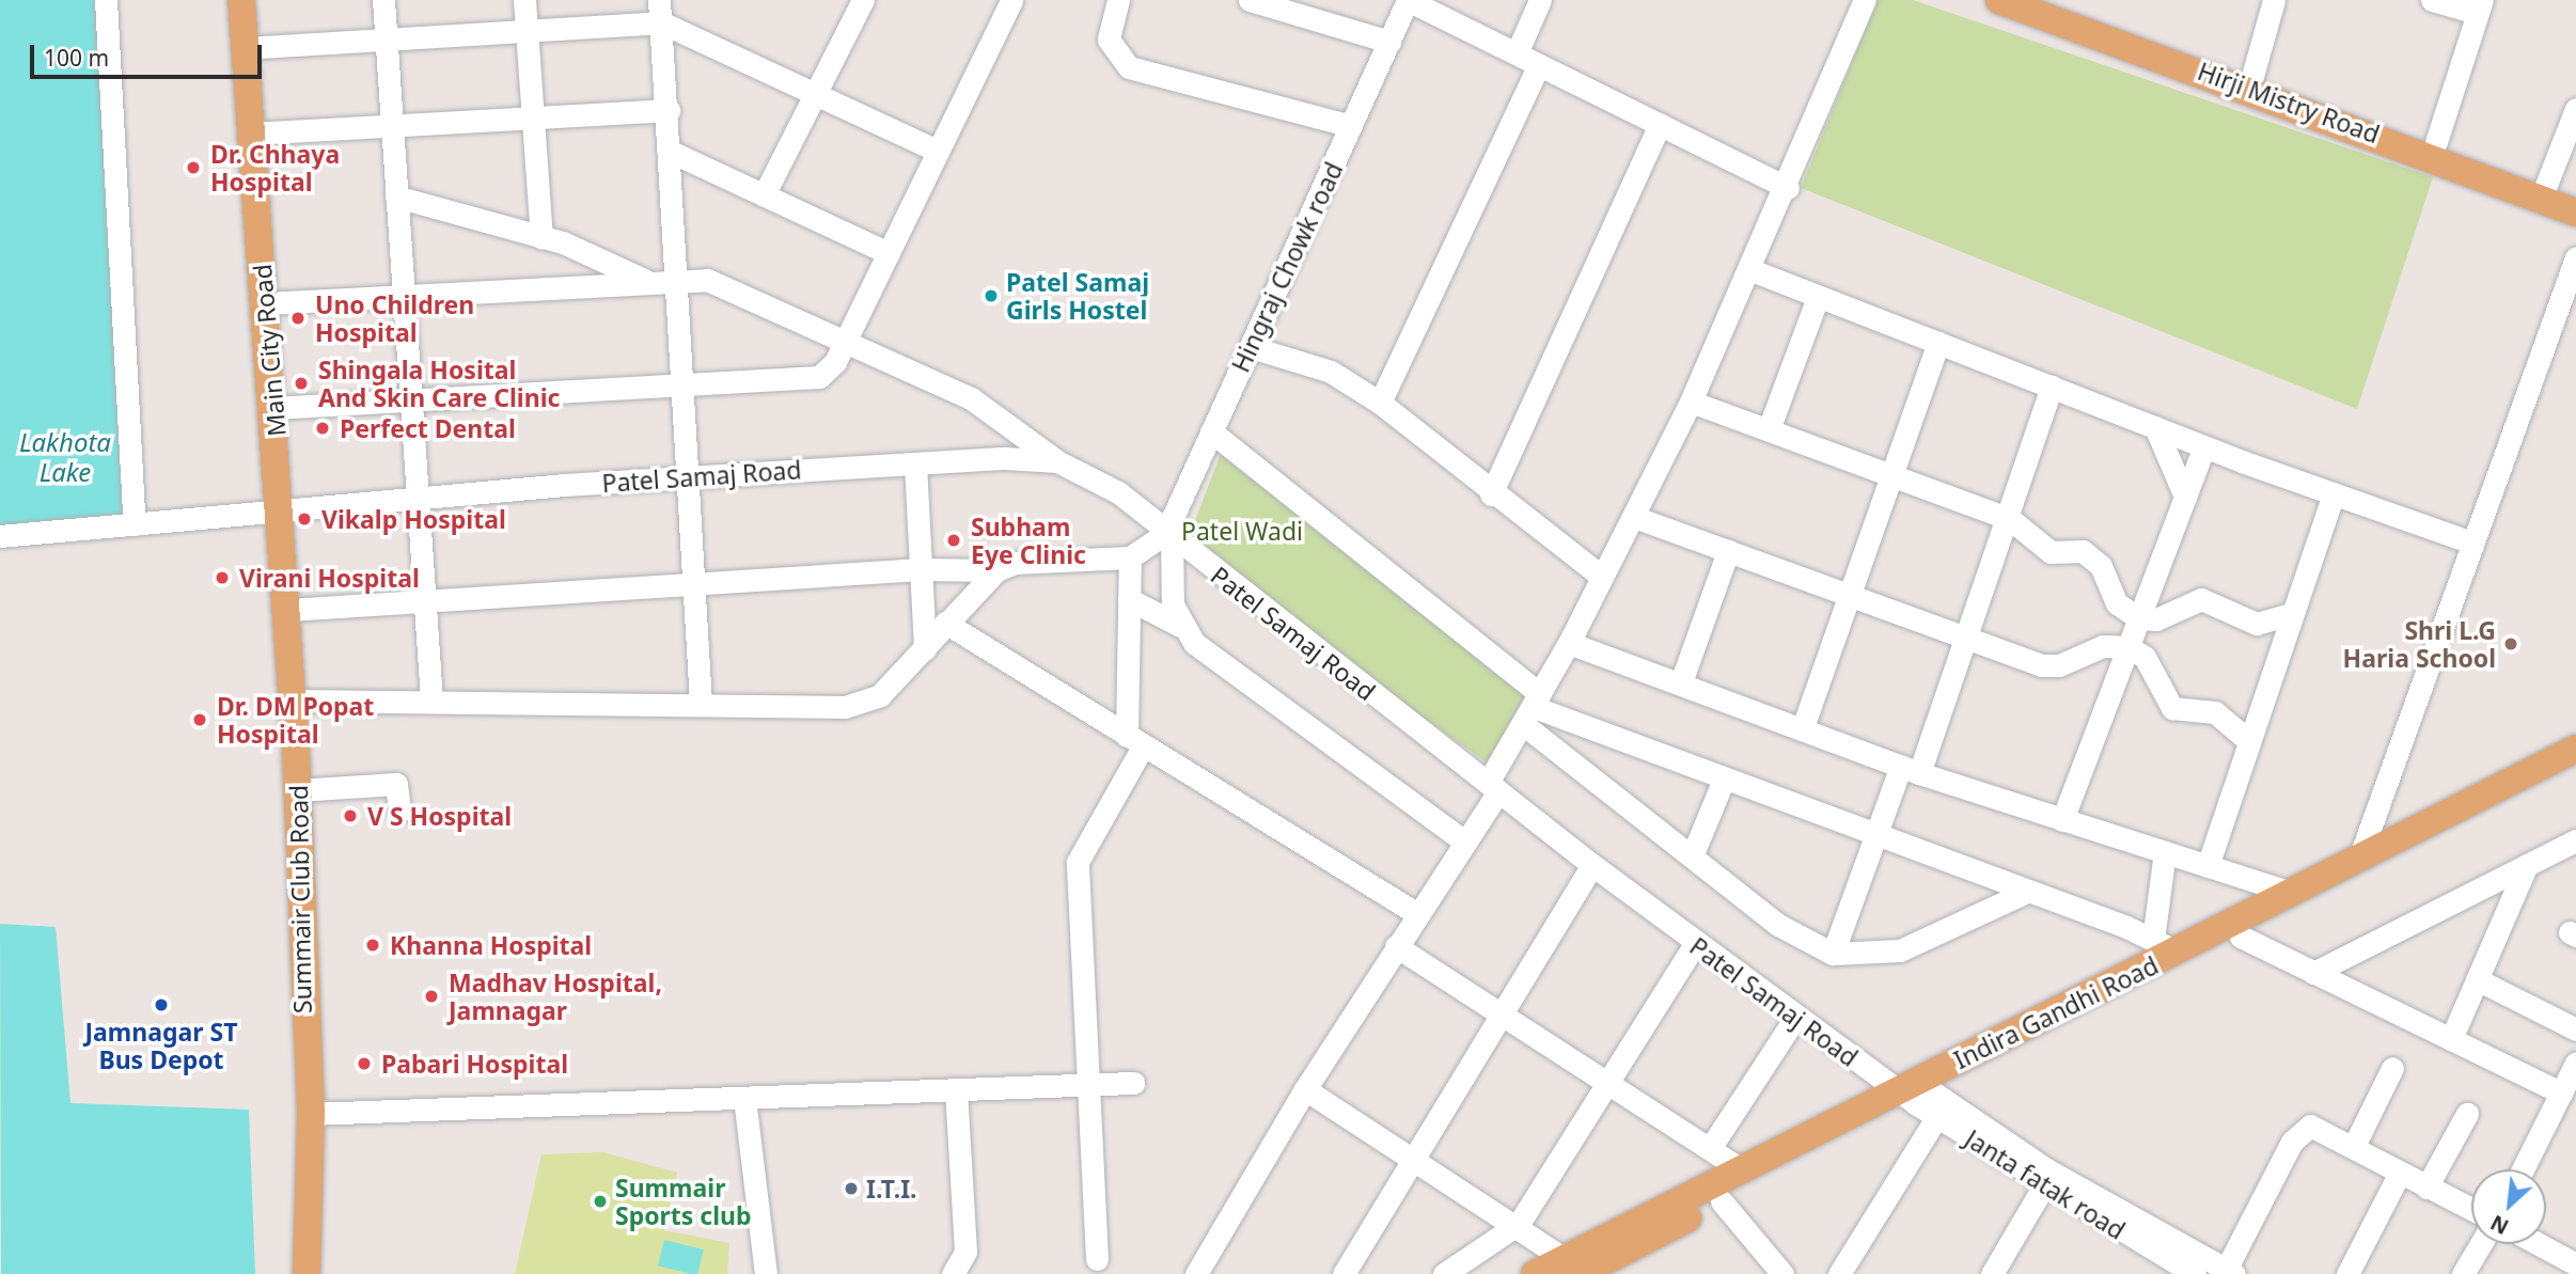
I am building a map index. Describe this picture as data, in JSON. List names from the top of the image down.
{
  "streets": {
    "main road": [
      "Hirji Mistry Road",
      "Main City Road",
      "Summair Club Road",
      "Indira Gandhi Road"
    ],
    "street": ["Hingraj Chowk road", "Patel Samaj Road", "Janta fatak road"]
  },
  "crossings": [
    ["Hingraj Chowk road", "Patel Samaj Road"],
    ["Main City Road", "Patel Samaj Road"],
    ["Main City Road", "Summair Club Road"],
    ["Patel Samaj Road", "Indira Gandhi Road"],
    ["Patel Samaj Road", "Janta fatak road"]
  ],
  "water": ["Lakhota Lake"],
  "parks": ["Patel Wadi"],
  "places": [
    "Dr. Chhaya Hospital",
    "Patel Samaj Girls Hostel",
    "Uno Children Hospital",
    "Shingala Hosital And Skin Care Clinic",
    "Perfect Dental",
    "Vikalp Hospital",
    "Subham Eye Clinic",
    "Virani Hospital",
    "Shri L.G Haria School",
    "Dr. DM Popat Hospital",
    "V S Hospital",
    "Khanna Hospital",
    "Madhav Hospital, Jamnagar",
    "Jamnagar ST Bus Depot",
    "Pabari Hospital",
    "I.T.I.",
    "Summair Sports club"
  ],
  "scale_bar": "100 m",
  "north": "bottom left"
}
